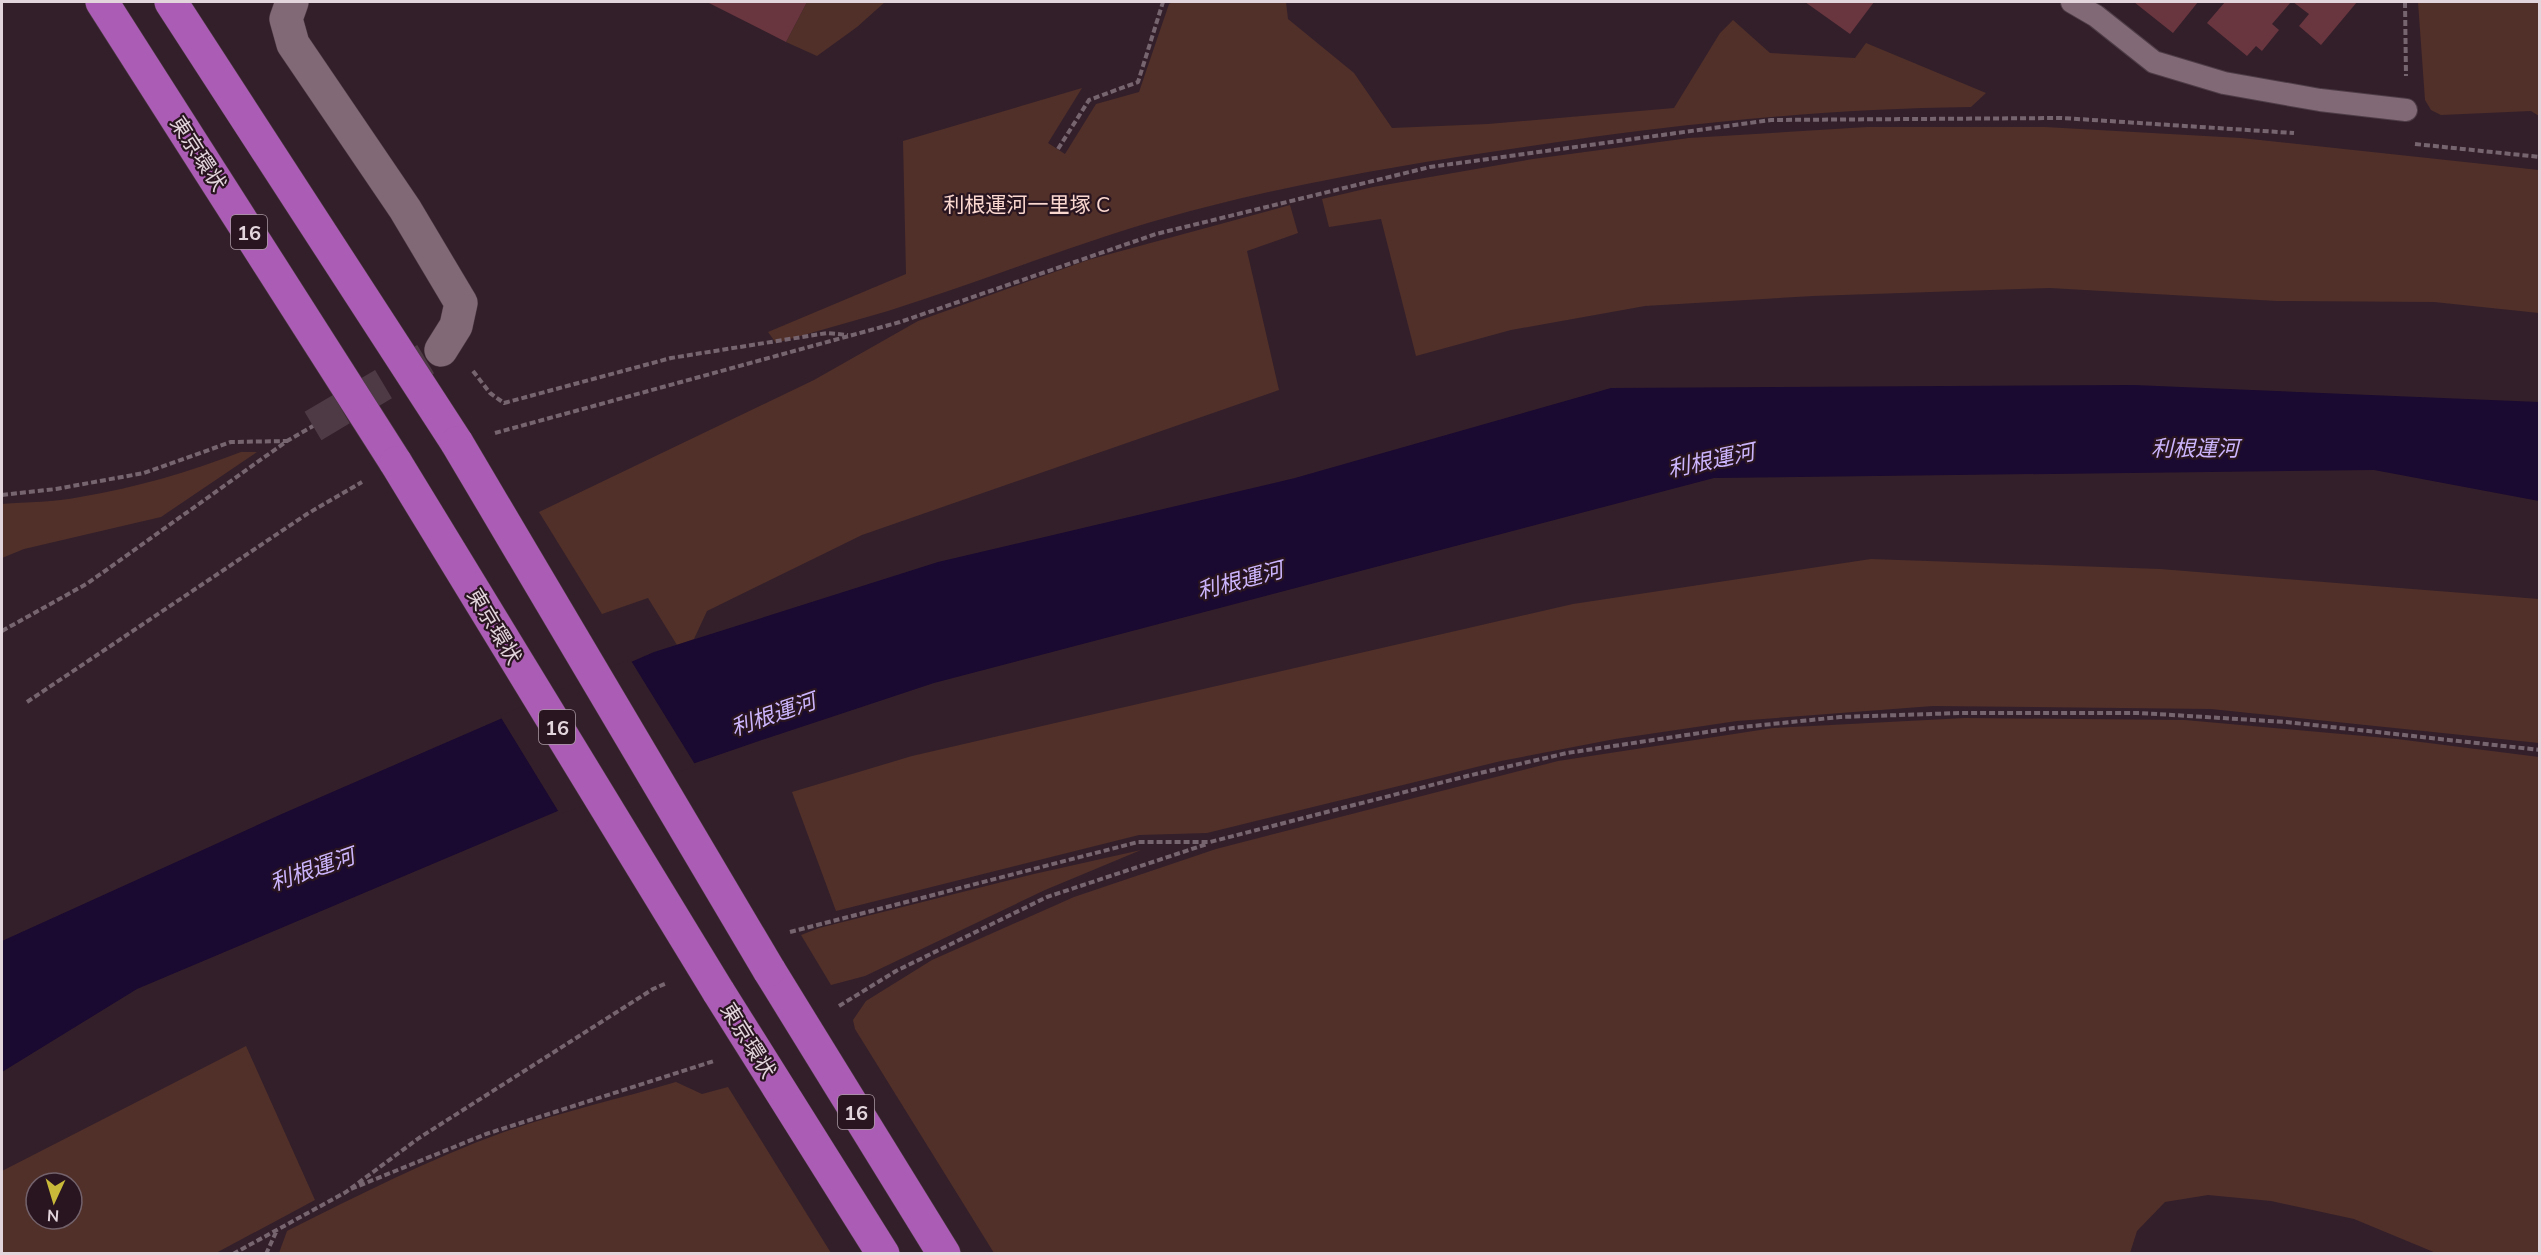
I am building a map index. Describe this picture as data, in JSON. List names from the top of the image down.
{
  "streets": {
    "highway": ["東京環状", "16"]
  },
  "water": ["利根運河"],
  "parks": ["利根運河一里塚 C"],
  "north": "bottom"
}
